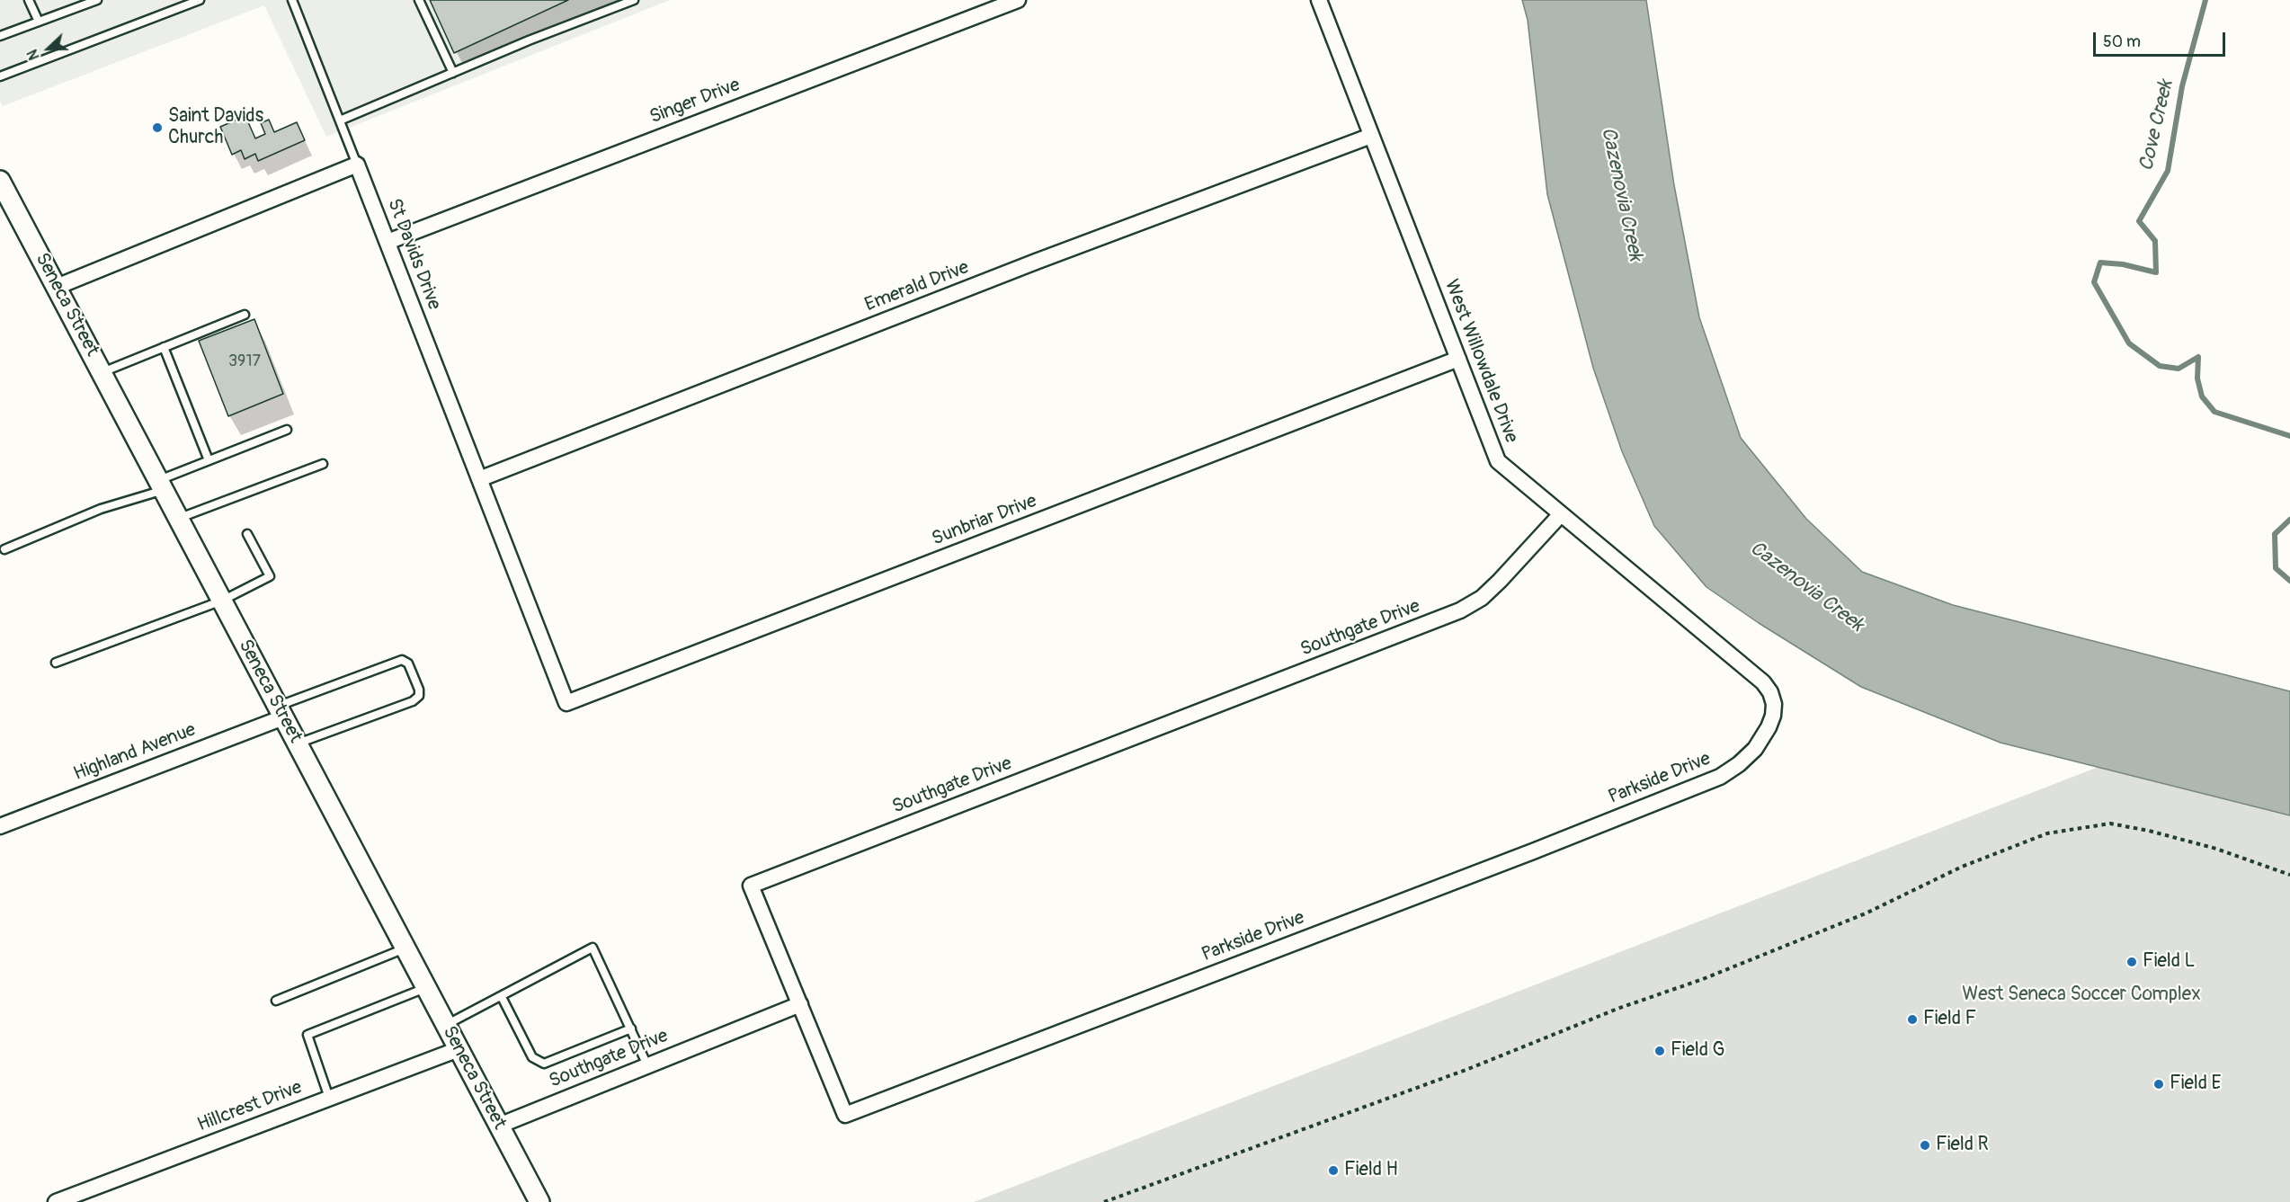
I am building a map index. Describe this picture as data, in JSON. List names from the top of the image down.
{
  "streets": {
    "street": [
      "Singer Drive",
      "St Davids Drive",
      "Emerald Drive",
      "Seneca Street",
      "West Willowdale Drive",
      "Sunbriar Drive",
      "Southgate Drive",
      "Highland Avenue",
      "Parkside Drive",
      "Hillcrest Drive"
    ]
  },
  "crossings": [
    ["Singer Drive", "St Davids Drive"],
    ["St Davids Drive", "Emerald Drive"],
    ["St Davids Drive", "Sunbriar Drive"],
    ["Emerald Drive", "West Willowdale Drive"],
    ["Seneca Street", "Southgate Drive"],
    ["Seneca Street", "Highland Avenue"],
    ["Seneca Street", "Hillcrest Drive"],
    ["West Willowdale Drive", "Sunbriar Drive"],
    ["West Willowdale Drive", "Southgate Drive"],
    ["West Willowdale Drive", "Parkside Drive"],
    ["Southgate Drive", "Parkside Drive"]
  ],
  "water": ["Cove Creek", "Cazenovia Creek"],
  "parks": ["West Seneca Soccer Complex"],
  "places": [
    "Saint Davids Church",
    "Field L",
    "Field F",
    "Field G",
    "Field E",
    "Field R",
    "Field H"
  ],
  "house_numbers": ["3917"],
  "scale_bar": "50 m",
  "north": "left"
}
